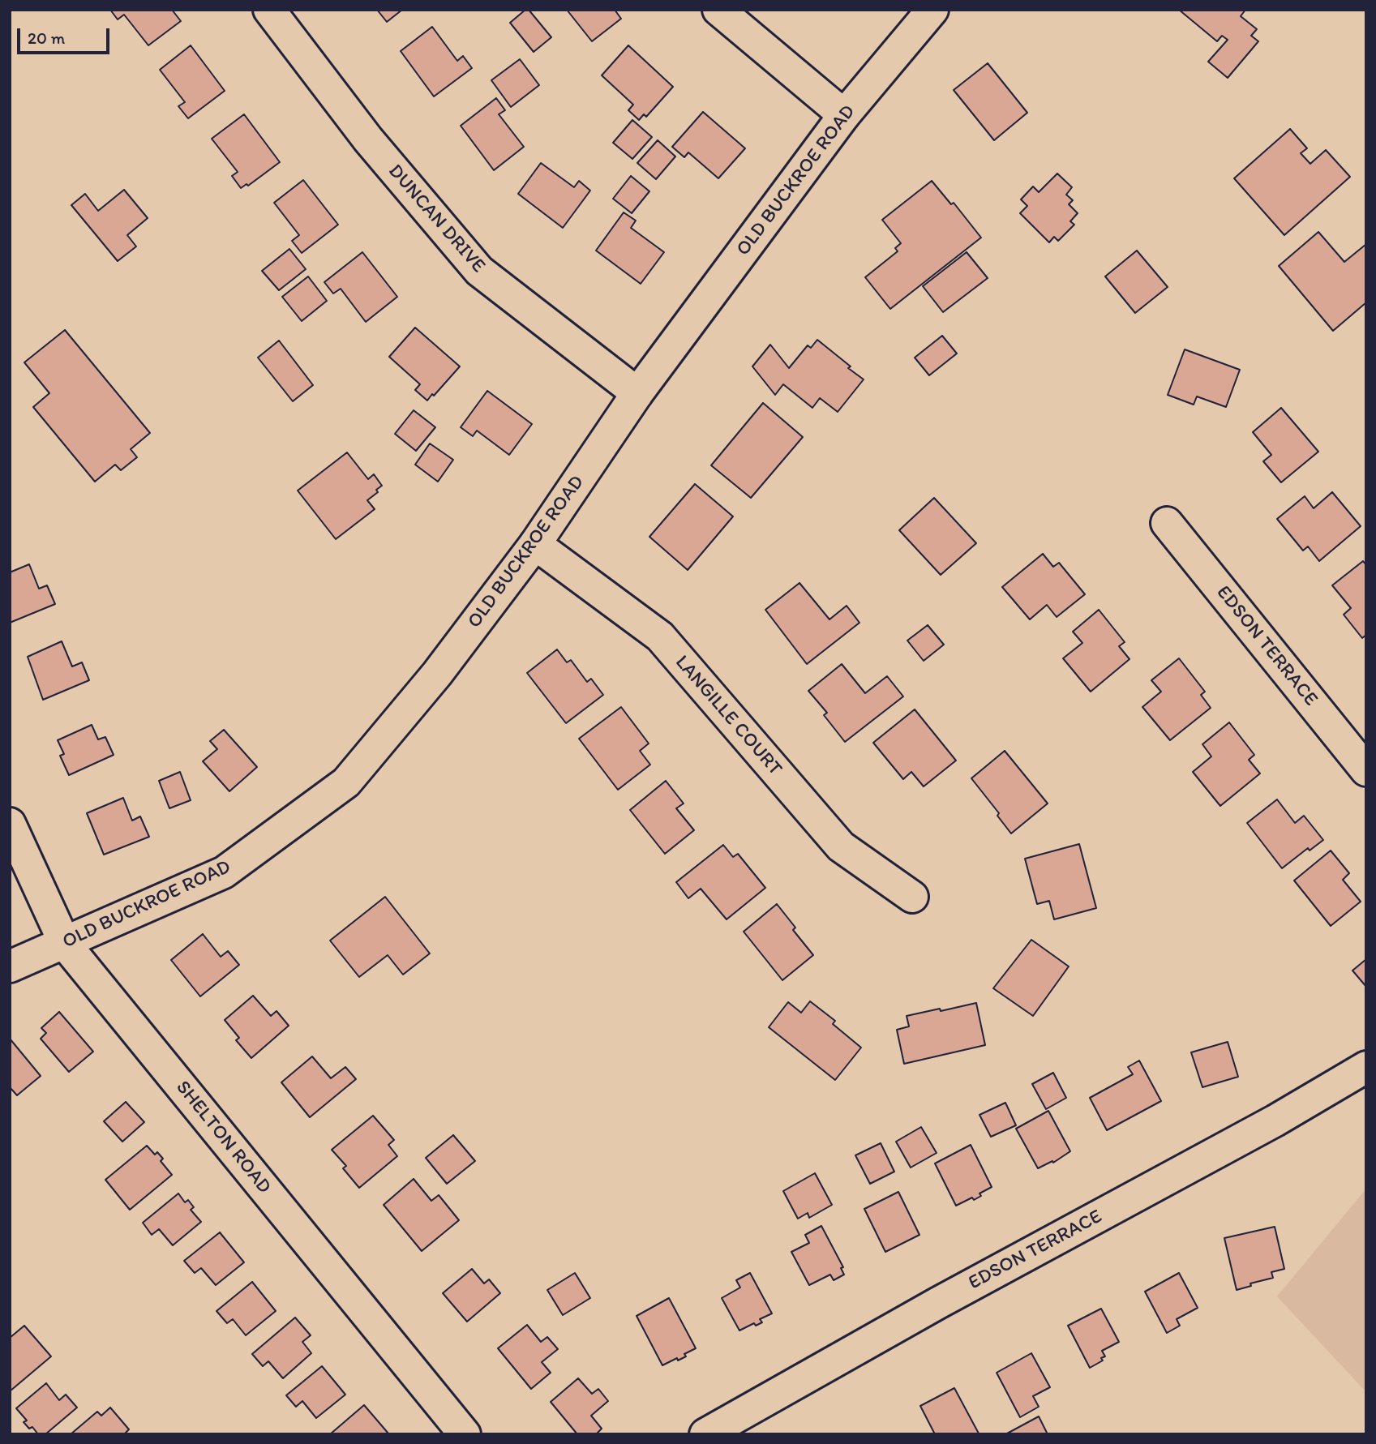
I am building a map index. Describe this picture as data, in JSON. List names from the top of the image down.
{
  "streets": {
    "street": [
      "OLD BUCKROE ROAD",
      "DUNCAN DRIVE",
      "EDSON TERRACE",
      "LANGILLE COURT",
      "SHELTON ROAD"
    ]
  },
  "crossings": [
    ["OLD BUCKROE ROAD", "DUNCAN DRIVE"],
    ["OLD BUCKROE ROAD", "LANGILLE COURT"],
    ["OLD BUCKROE ROAD", "SHELTON ROAD"]
  ],
  "scale_bar": "20 m"
}
